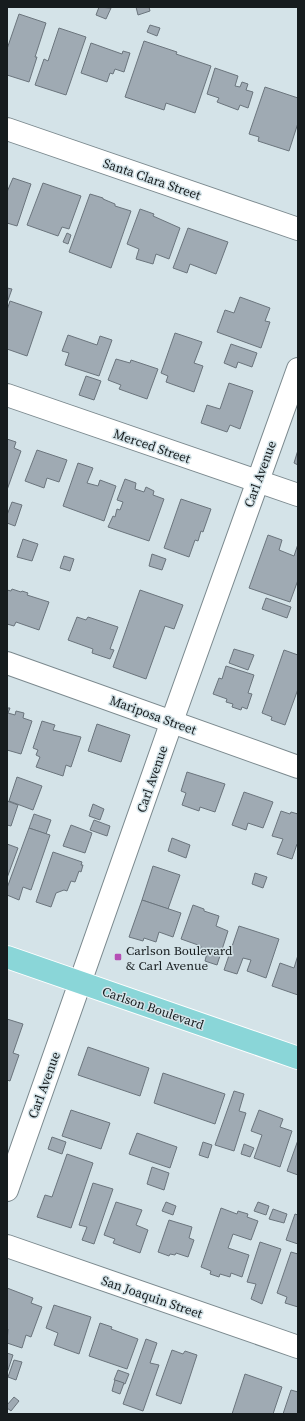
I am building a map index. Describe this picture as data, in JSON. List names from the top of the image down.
{
  "streets": {
    "main road": ["Carlson Boulevard"],
    "street": [
      "Santa Clara Street",
      "Merced Street",
      "Carl Avenue",
      "Mariposa Street",
      "San Joaquin Street"
    ]
  },
  "crossings": [
    ["Merced Street", "Carl Avenue"],
    ["Carl Avenue", "Mariposa Street"],
    ["Carl Avenue", "Carlson Boulevard"]
  ],
  "places": {
    "transit": ["Carlson Boulevard & Carl Avenue"]
  }
}
